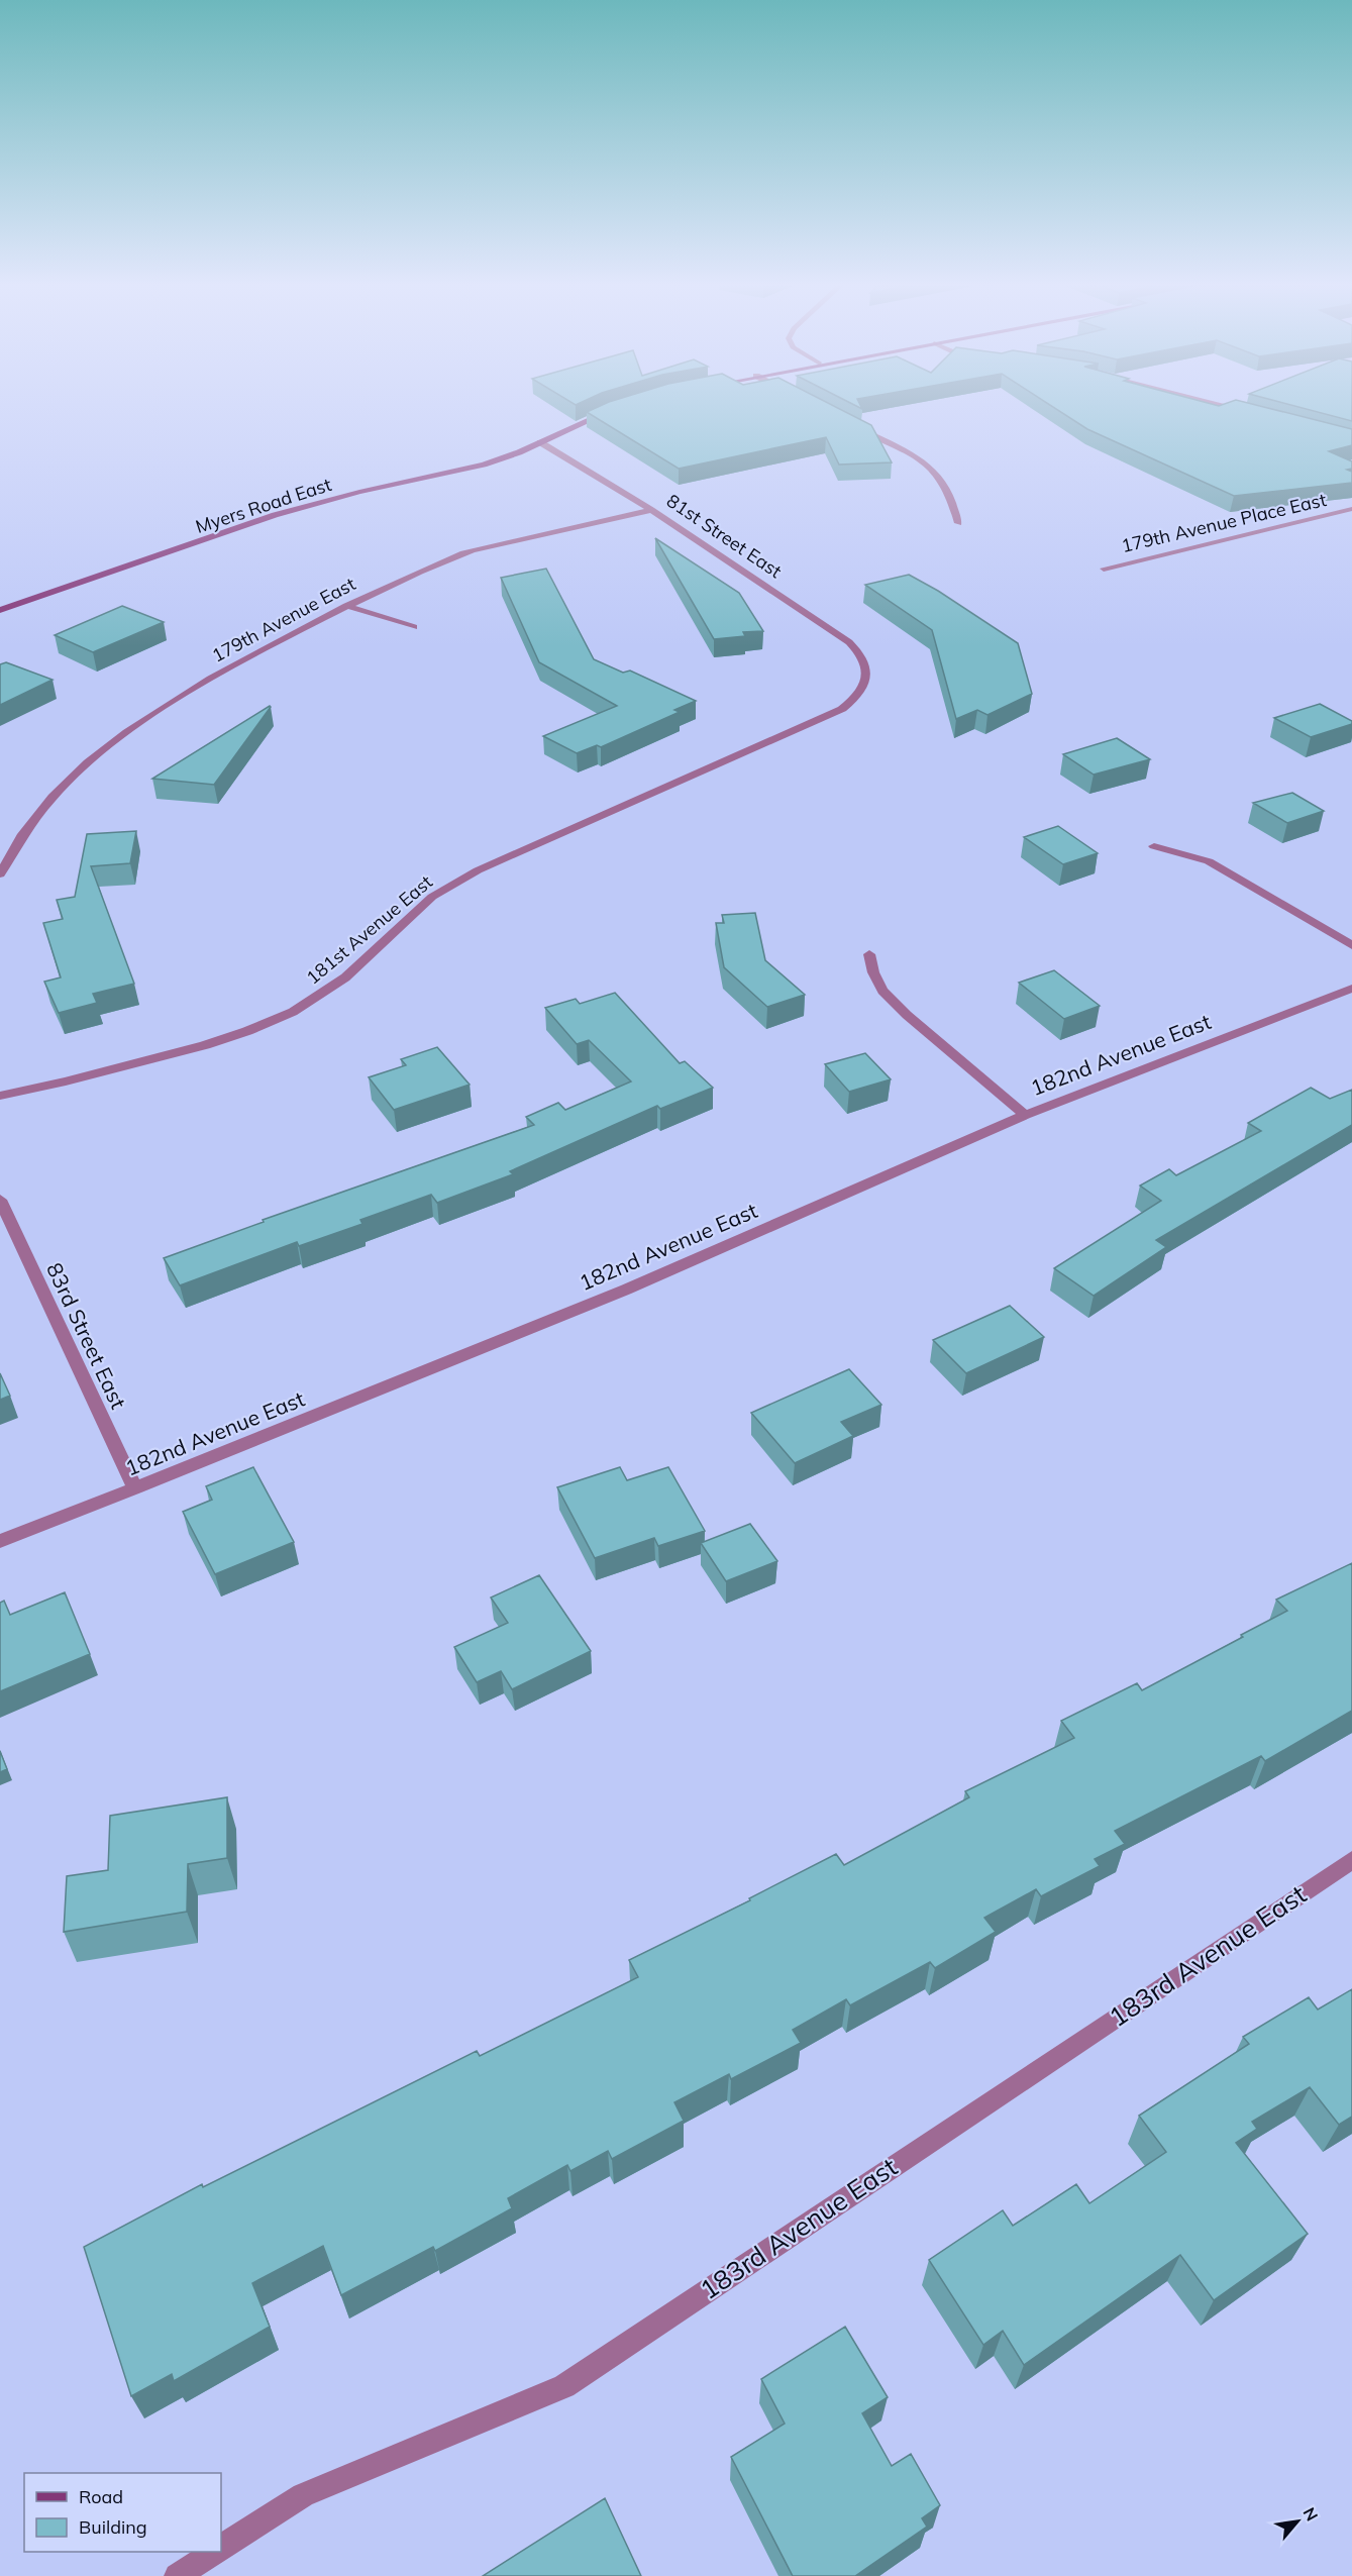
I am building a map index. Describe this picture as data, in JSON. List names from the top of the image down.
{
  "streets": {
    "street": [
      "Myers Road East",
      "179th Avenue Place East",
      "81st Street East",
      "179th Avenue East",
      "181st Avenue East",
      "182nd Avenue East",
      "83rd Street East",
      "183rd Avenue East"
    ]
  },
  "crossings": [
    ["Myers Road East", "81st Street East"],
    ["81st Street East", "179th Avenue East"],
    ["81st Street East", "181st Avenue East"],
    ["182nd Avenue East", "83rd Street East"]
  ],
  "legend": ["Road", "Building"],
  "north": "top right"
}
